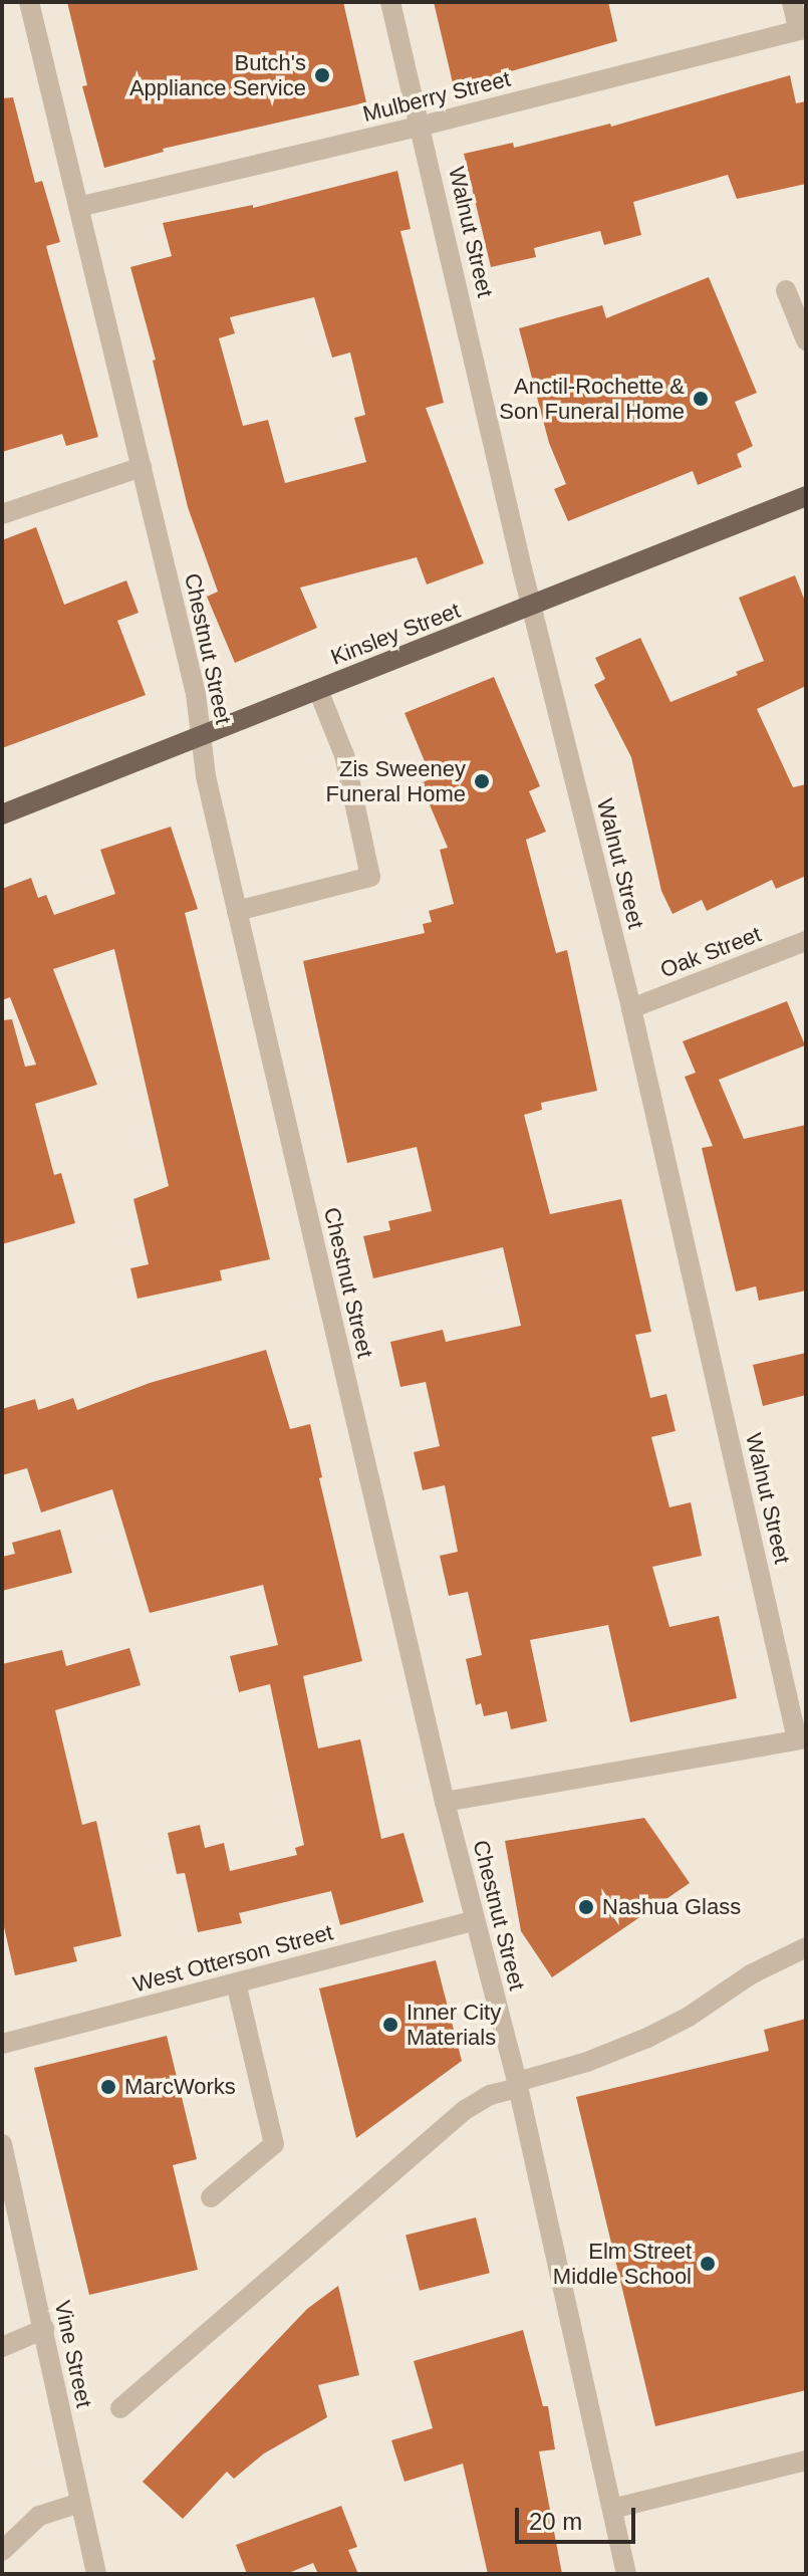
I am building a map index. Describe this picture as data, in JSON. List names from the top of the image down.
{
  "streets": {
    "main road": ["Kinsley Street"],
    "street": [
      "Mulberry Street",
      "Walnut Street",
      "Chestnut Street",
      "Oak Street",
      "West Otterson Street",
      "Vine Street"
    ]
  },
  "crossings": [
    ["Mulberry Street", "Walnut Street"],
    ["Mulberry Street", "Chestnut Street"],
    ["Walnut Street", "Kinsley Street"],
    ["Walnut Street", "Oak Street"],
    ["Kinsley Street", "Chestnut Street"],
    ["Chestnut Street", "West Otterson Street"]
  ],
  "places": [
    "Butch's Appliance Service",
    "Anctil-Rochette & Son Funeral Home",
    "Zis Sweeney Funeral Home",
    "Nashua Glass",
    "Inner City Materials",
    "MarcWorks",
    "Elm Street Middle School"
  ],
  "scale_bar": "20 m"
}
